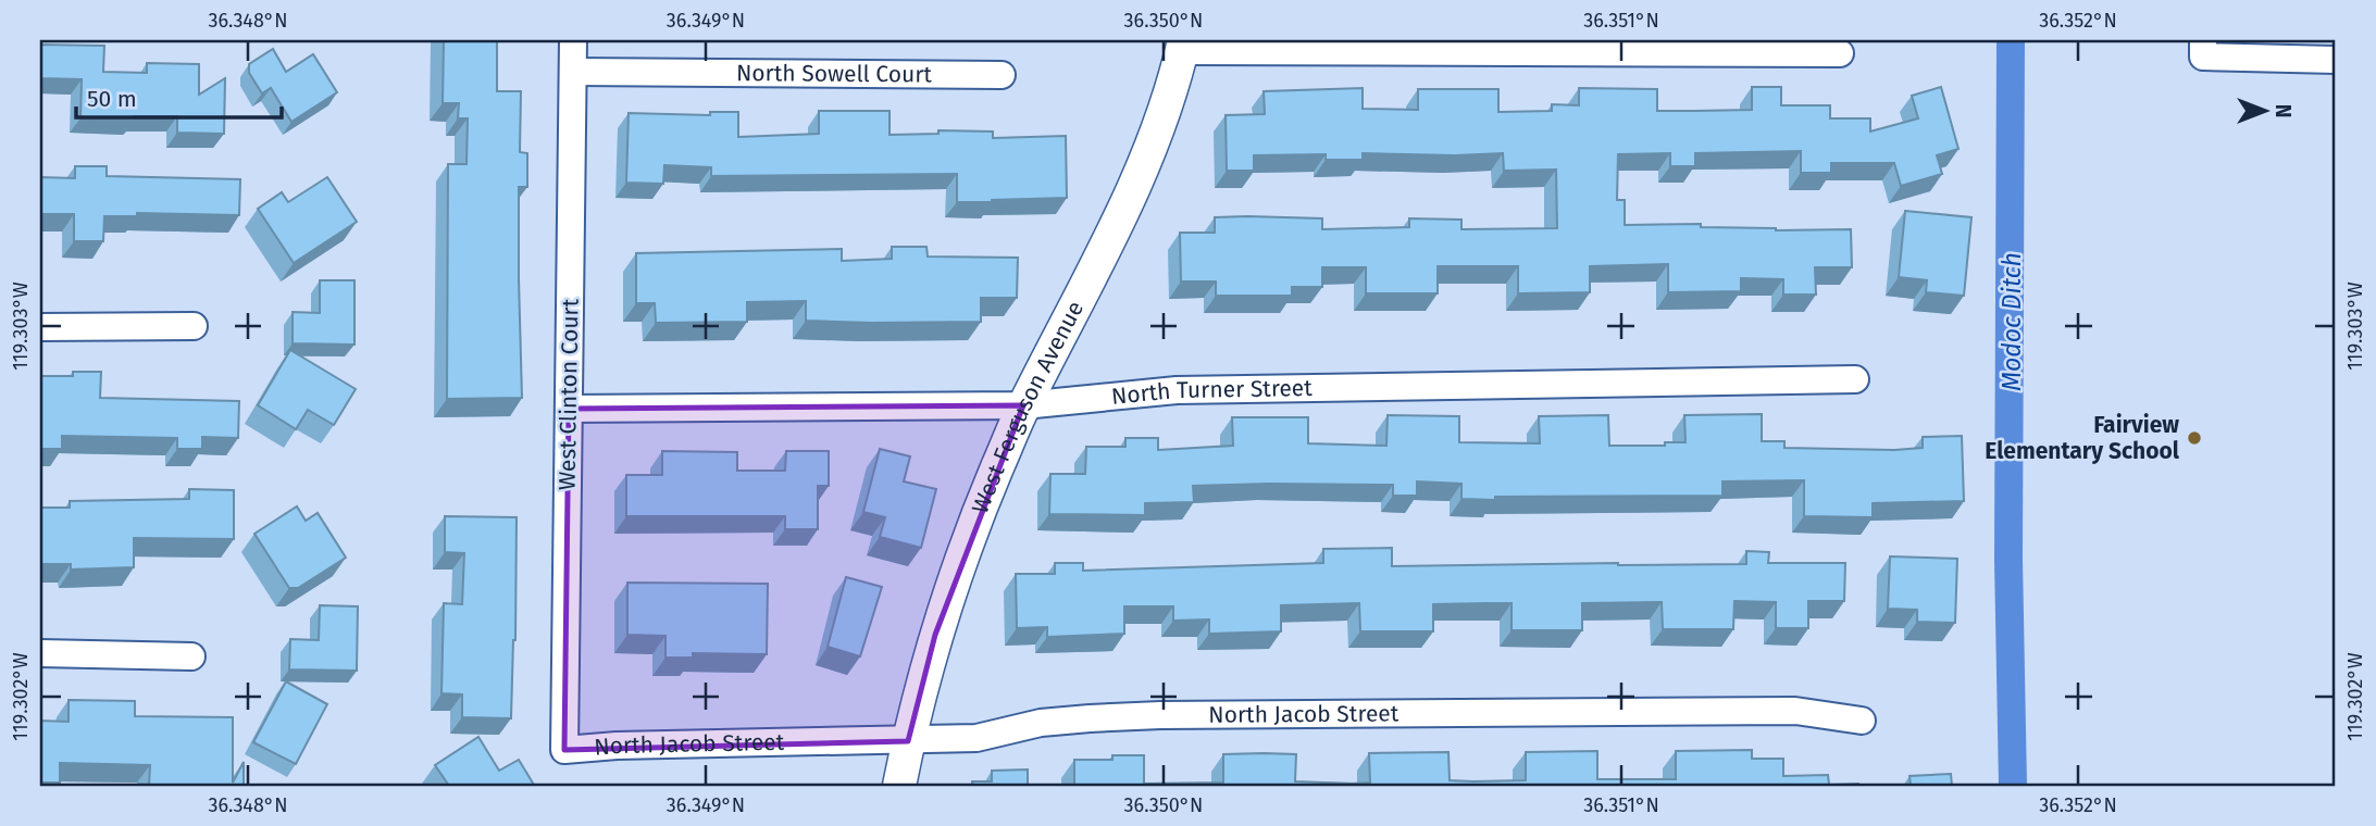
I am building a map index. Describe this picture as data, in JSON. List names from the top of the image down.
{
  "streets": {
    "street": [
      "North Sowell Court",
      "North Turner Street",
      "West Clinton Court",
      "West Ferguson Avenue",
      "North Jacob Street"
    ]
  },
  "crossings": [
    ["North Sowell Court", "West Clinton Court"],
    ["North Turner Street", "West Clinton Court"],
    ["North Turner Street", "West Ferguson Avenue"],
    ["West Clinton Court", "North Jacob Street"],
    ["West Ferguson Avenue", "North Jacob Street"]
  ],
  "water": ["Modoc Ditch"],
  "places": ["Fairview Elementary School"],
  "scale_bar": "50 m",
  "north": "right",
  "coordinates": [
    "36.348°N",
    "36.349°N",
    "36.350°N",
    "36.351°N",
    "36.352°N",
    "119.303°W",
    "119.302°W"
  ]
}
